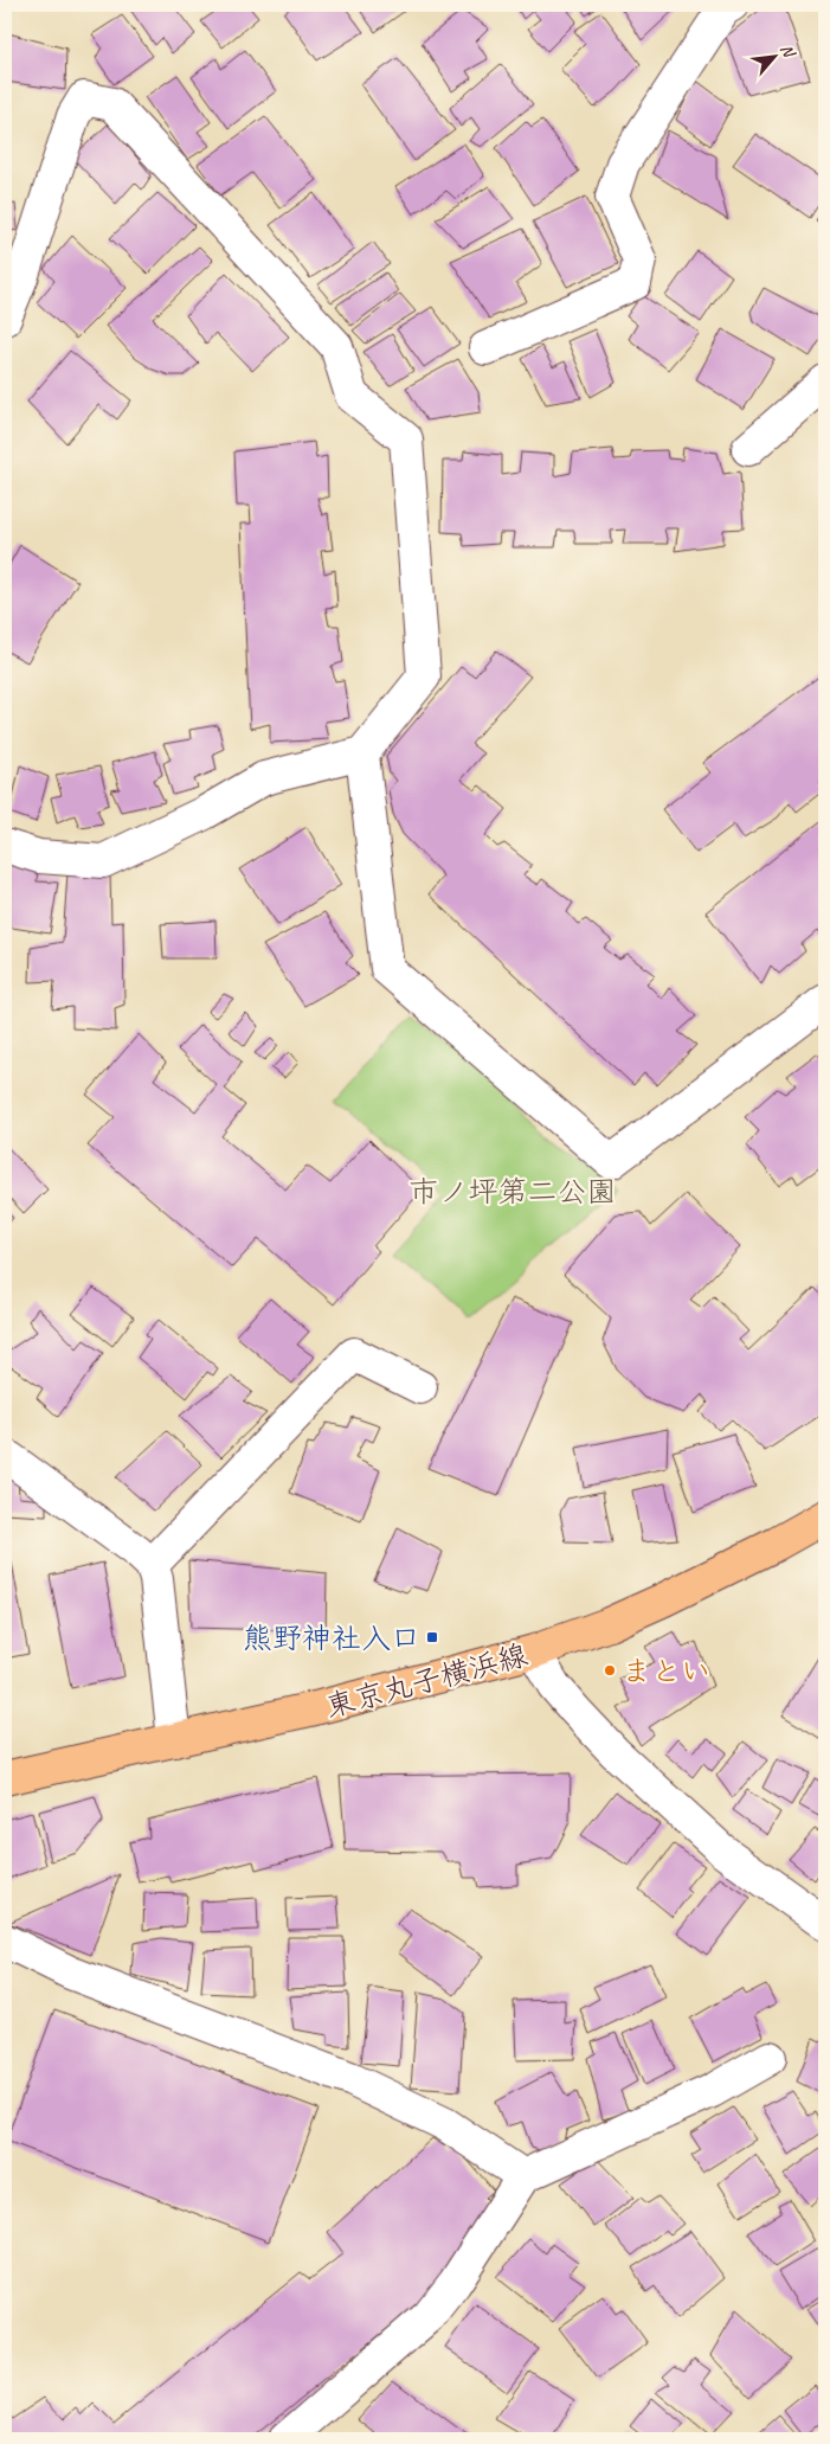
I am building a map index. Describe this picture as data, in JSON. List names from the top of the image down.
{
  "streets": {
    "main road": ["東京丸子横浜線"]
  },
  "parks": ["市ノ坪第二公園"],
  "places": {
    "transit": ["熊野神社入口"],
    "other": ["まとい"]
  },
  "north": "top right"
}
